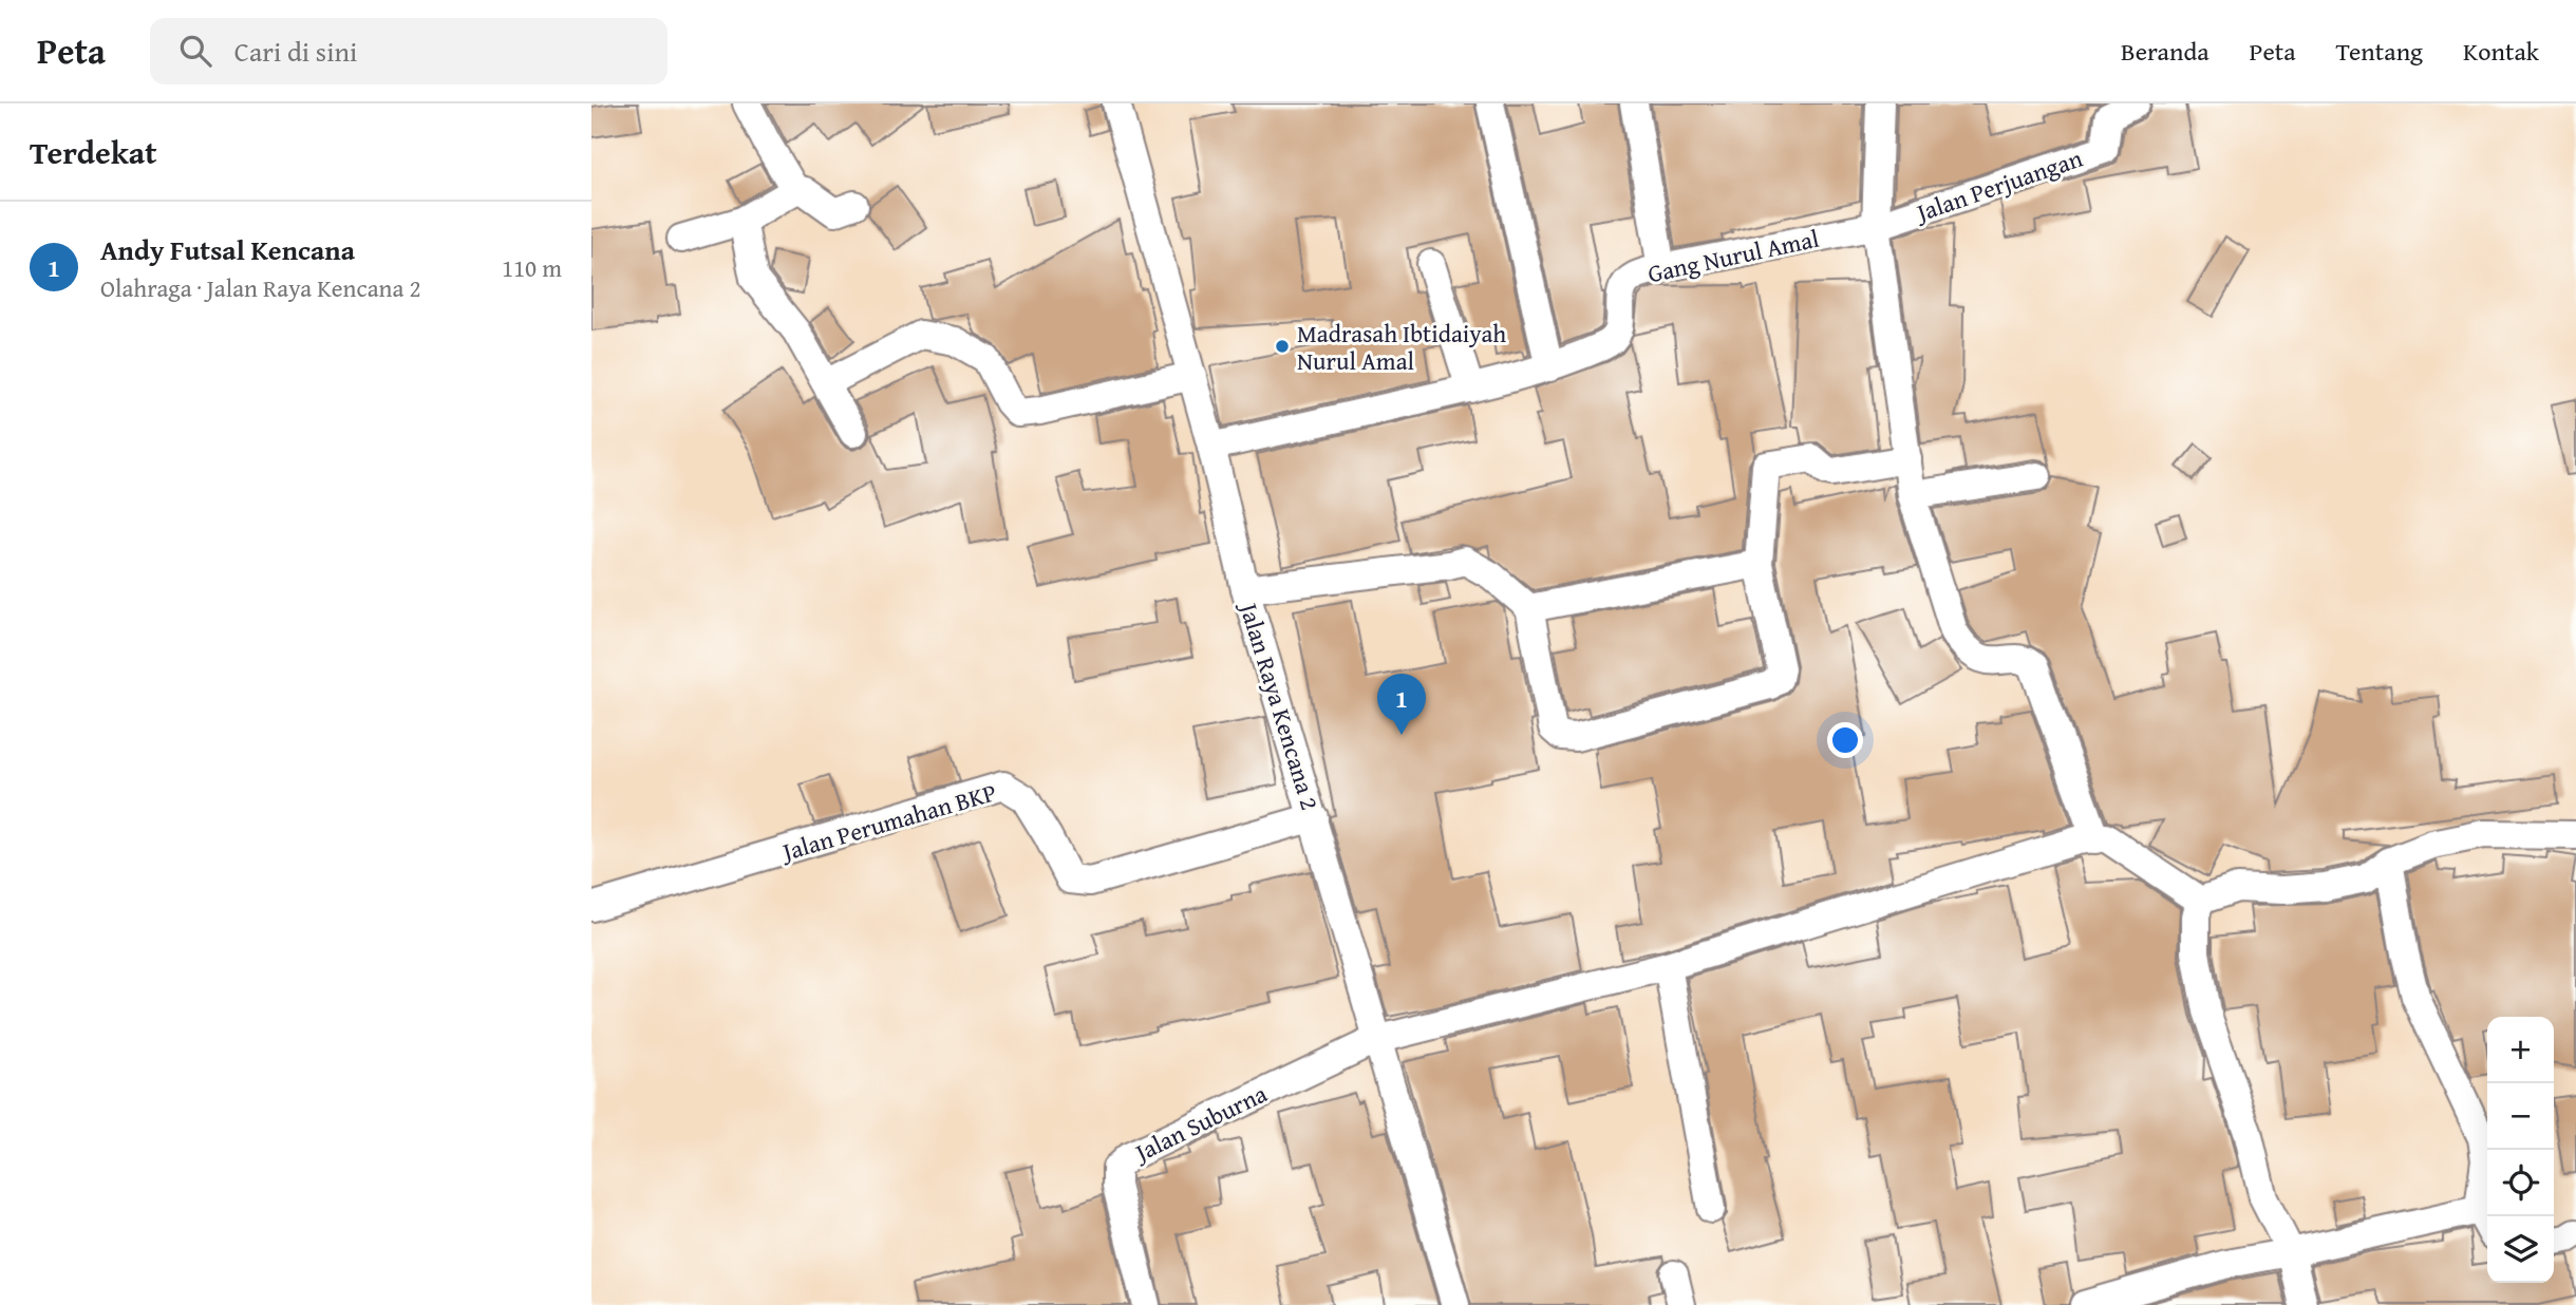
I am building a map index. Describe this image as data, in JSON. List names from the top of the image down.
{
  "streets": {
    "street": [
      "Jalan Perjuangan",
      "Gang Nurul Amal",
      "Jalan Raya Kencana 2",
      "Jalan Perumahan BKP",
      "Jalan Suburna"
    ]
  },
  "crossings": [
    ["Jalan Perjuangan", "Gang Nurul Amal"],
    ["Gang Nurul Amal", "Jalan Raya Kencana 2"],
    ["Jalan Raya Kencana 2", "Jalan Perumahan BKP"],
    ["Jalan Raya Kencana 2", "Jalan Suburna"]
  ],
  "places": ["Madrasah Ibtidaiyah Nurul Amal"],
  "page": {
    "header": "Peta",
    "search": "Cari di sini",
    "nav": [
      "Beranda",
      "Peta",
      "Tentang",
      "Kontak"
    ],
    "heading": "Terdekat",
    "list": [
      {
        "mark": "1",
        "name": "Andy Futsal Kencana",
        "note": "Olahraga · Jalan Raya Kencana 2",
        "value": "110 m"
      }
    ],
    "pins": "1",
    "map_buttons": ["+", "−"]
  }
}
